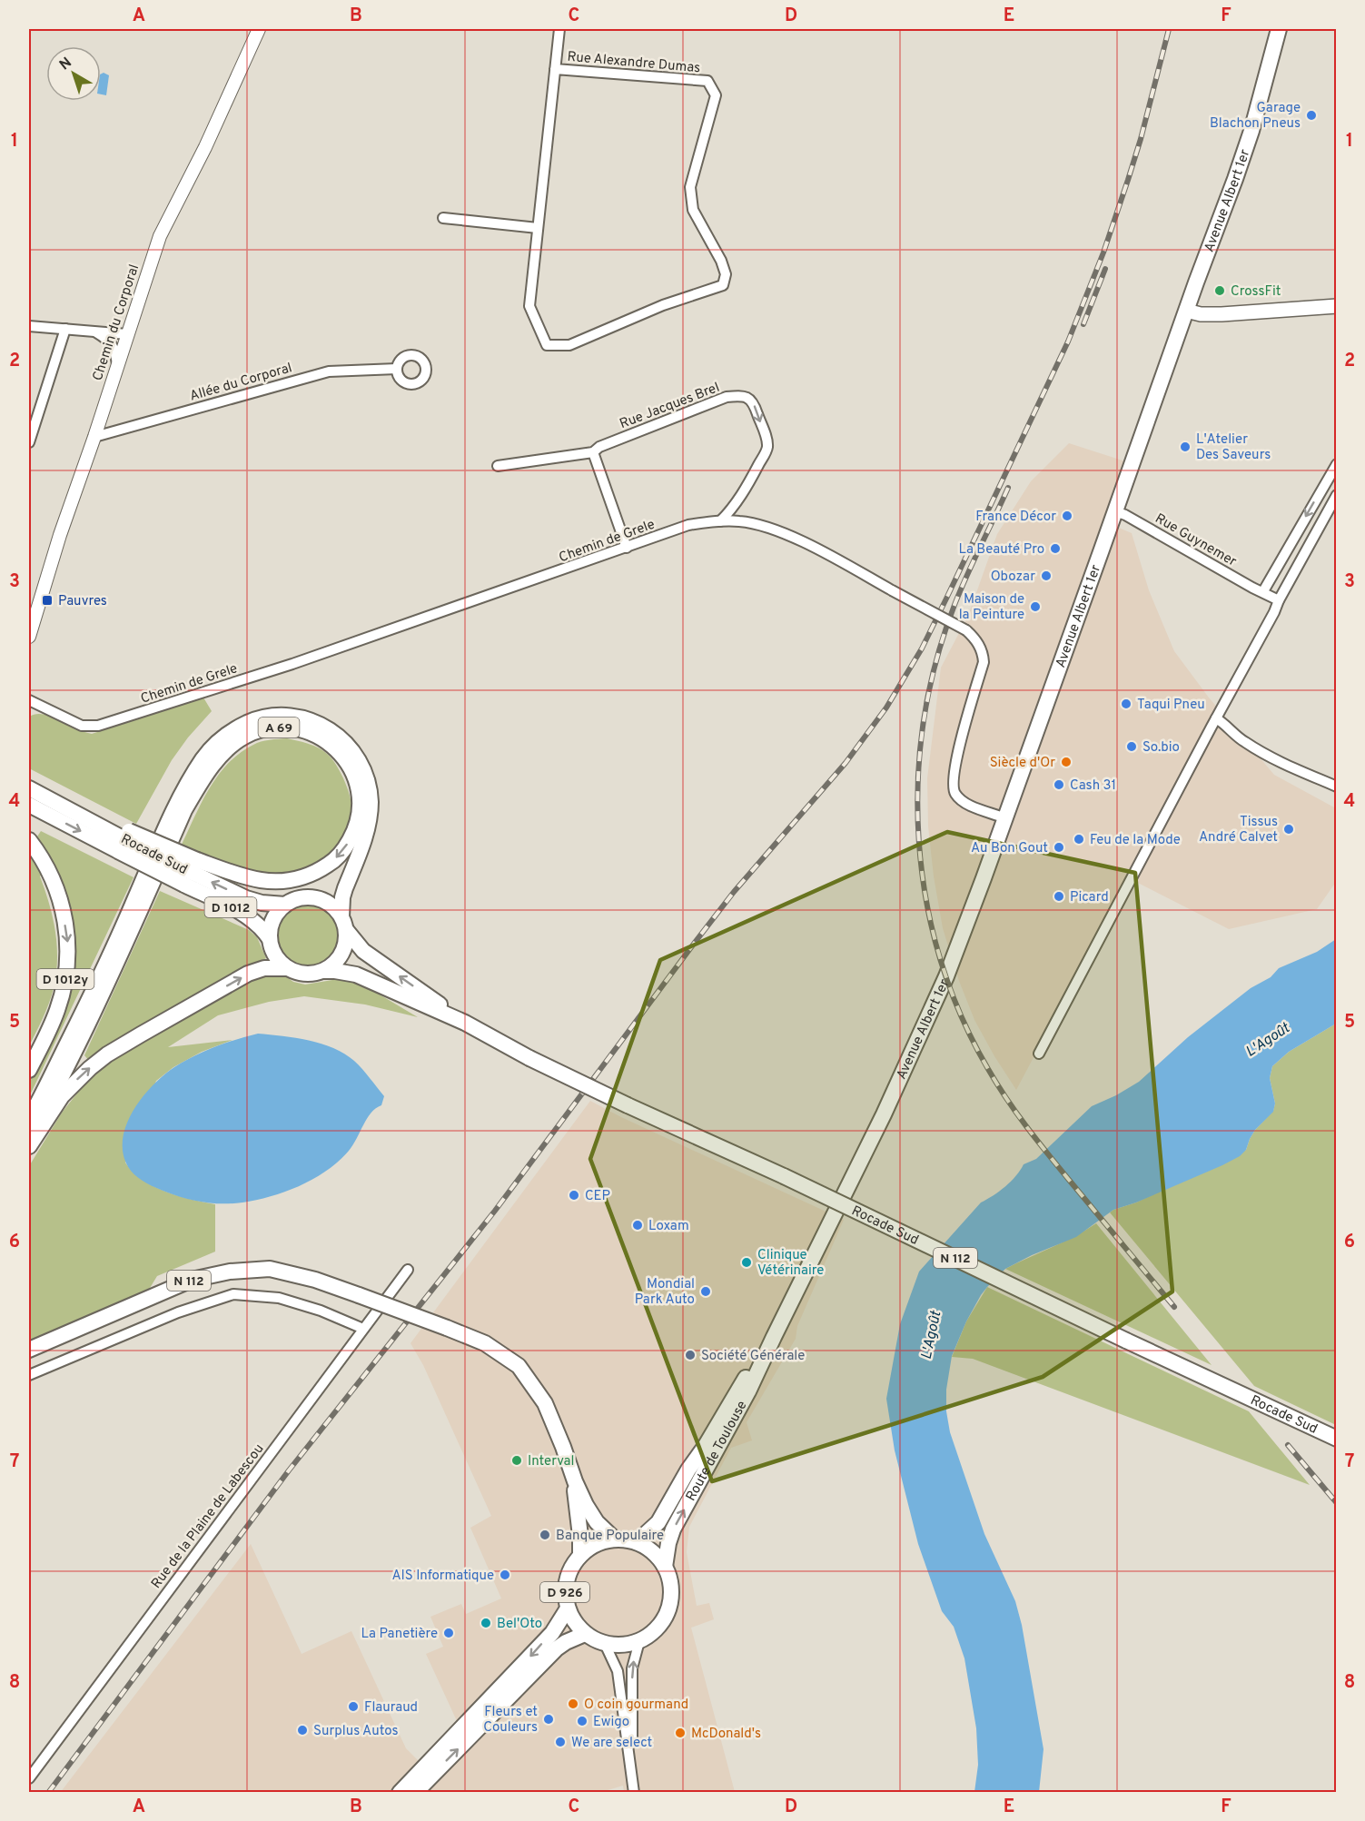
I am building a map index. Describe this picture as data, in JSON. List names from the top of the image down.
{
  "streets": {
    "main road": [
      "Avenue Albert 1er",
      "A 69",
      "Rocade Sud",
      "D 1012",
      "D 1012y",
      "N 112",
      "Route de Toulouse",
      "D 926"
    ],
    "street": [
      "Rue Alexandre Dumas",
      "Chemin du Corporal",
      "Allée du Corporal",
      "Rue Jacques Brel",
      "Rue Guynemer",
      "Chemin de Grele",
      "Rue de la Plaine de Labescou"
    ]
  },
  "crossings": [
    ["Avenue Albert 1er", "Rue Guynemer"],
    ["Avenue Albert 1er", "Chemin de Grele"],
    ["Avenue Albert 1er", "Route de Toulouse"],
    ["Chemin du Corporal", "Allée du Corporal"],
    ["Rue Jacques Brel", "Chemin de Grele"],
    ["A 69", "Rocade Sud"],
    ["N 112", "Route de Toulouse"],
    ["N 112", "D 926"],
    ["Route de Toulouse", "D 926"]
  ],
  "water": ["L'Agoût"],
  "places": {
    "other": [
      "Garage Blachon Pneus",
      "CrossFit",
      "L'Atelier Des Saveurs",
      "France Décor",
      "La Beauté Pro",
      "Obozar",
      "Maison de la Peinture",
      "Taqui Pneu",
      "So.bio",
      "Siècle d'Or",
      "Cash 31",
      "Tissus André Calvet",
      "Feu de la Mode",
      "Au Bon Gout",
      "Picard",
      "CEP",
      "Loxam",
      "Clinique Vétérinaire",
      "Mondial Park Auto",
      "Société Générale",
      "Interval",
      "Banque Populaire",
      "AIS Informatique",
      "Bel'Oto",
      "La Panetière",
      "O coin gourmand",
      "Flauraud",
      "Fleurs et Couleurs",
      "Ewigo",
      "Surplus Autos",
      "McDonald's",
      "We are select"
    ],
    "transit": ["Pauvres"]
  },
  "north": "top left",
  "grid": {
    "columns": [
      "A",
      "B",
      "C",
      "D",
      "E",
      "F"
    ],
    "rows": [
      "1",
      "2",
      "3",
      "4",
      "5",
      "6",
      "7",
      "8"
    ]
  }
}
